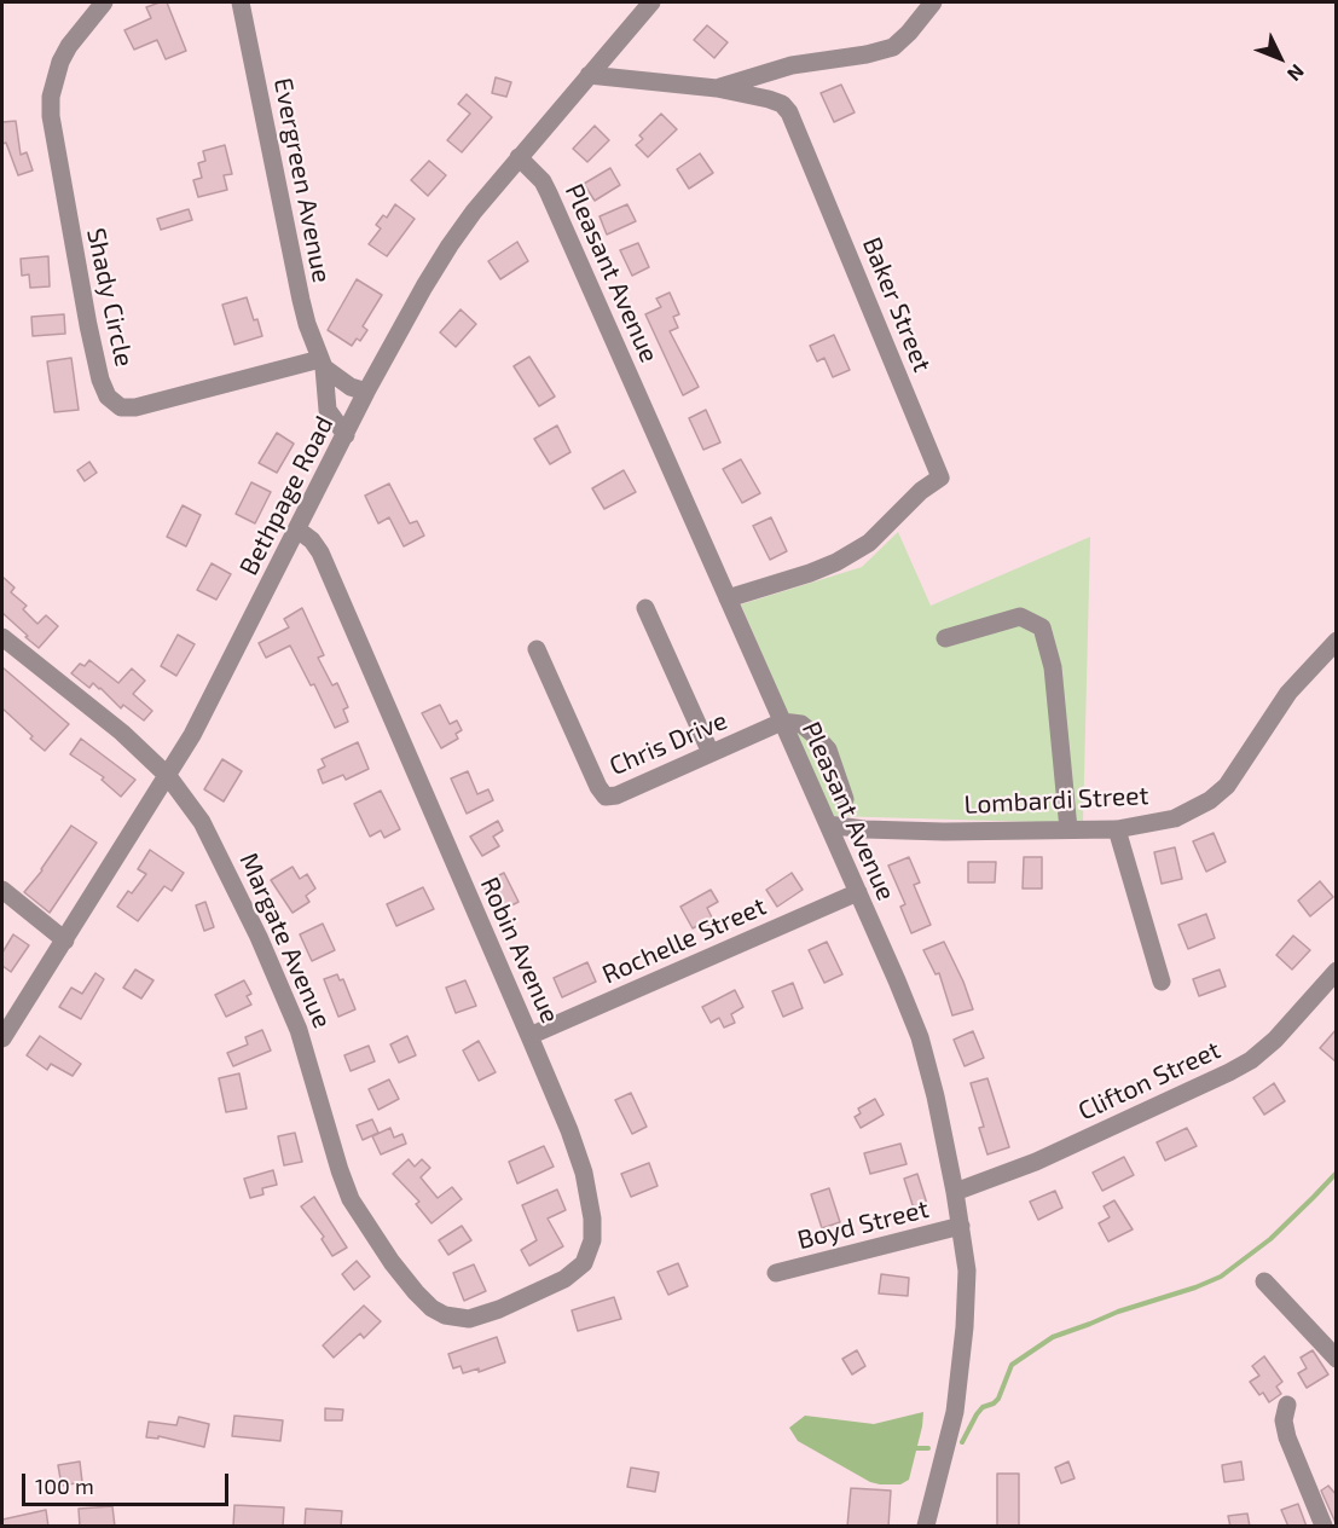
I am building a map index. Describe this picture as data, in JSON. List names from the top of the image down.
{
  "streets": {
    "street": [
      "Evergreen Avenue",
      "Pleasant Avenue",
      "Shady Circle",
      "Baker Street",
      "Bethpage Road",
      "Chris Drive",
      "Lombardi Street",
      "Margate Avenue",
      "Rochelle Street",
      "Robin Avenue",
      "Clifton Street",
      "Boyd Street"
    ]
  },
  "crossings": [
    ["Evergreen Avenue", "Shady Circle"],
    ["Evergreen Avenue", "Bethpage Road"],
    ["Pleasant Avenue", "Baker Street"],
    ["Pleasant Avenue", "Bethpage Road"],
    ["Pleasant Avenue", "Chris Drive"],
    ["Pleasant Avenue", "Lombardi Street"],
    ["Pleasant Avenue", "Rochelle Street"],
    ["Pleasant Avenue", "Clifton Street"],
    ["Pleasant Avenue", "Boyd Street"],
    ["Baker Street", "Bethpage Road"],
    ["Bethpage Road", "Margate Avenue"],
    ["Bethpage Road", "Robin Avenue"],
    ["Margate Avenue", "Robin Avenue"],
    ["Rochelle Street", "Robin Avenue"]
  ],
  "scale_bar": "100 m",
  "north": "bottom right"
}
